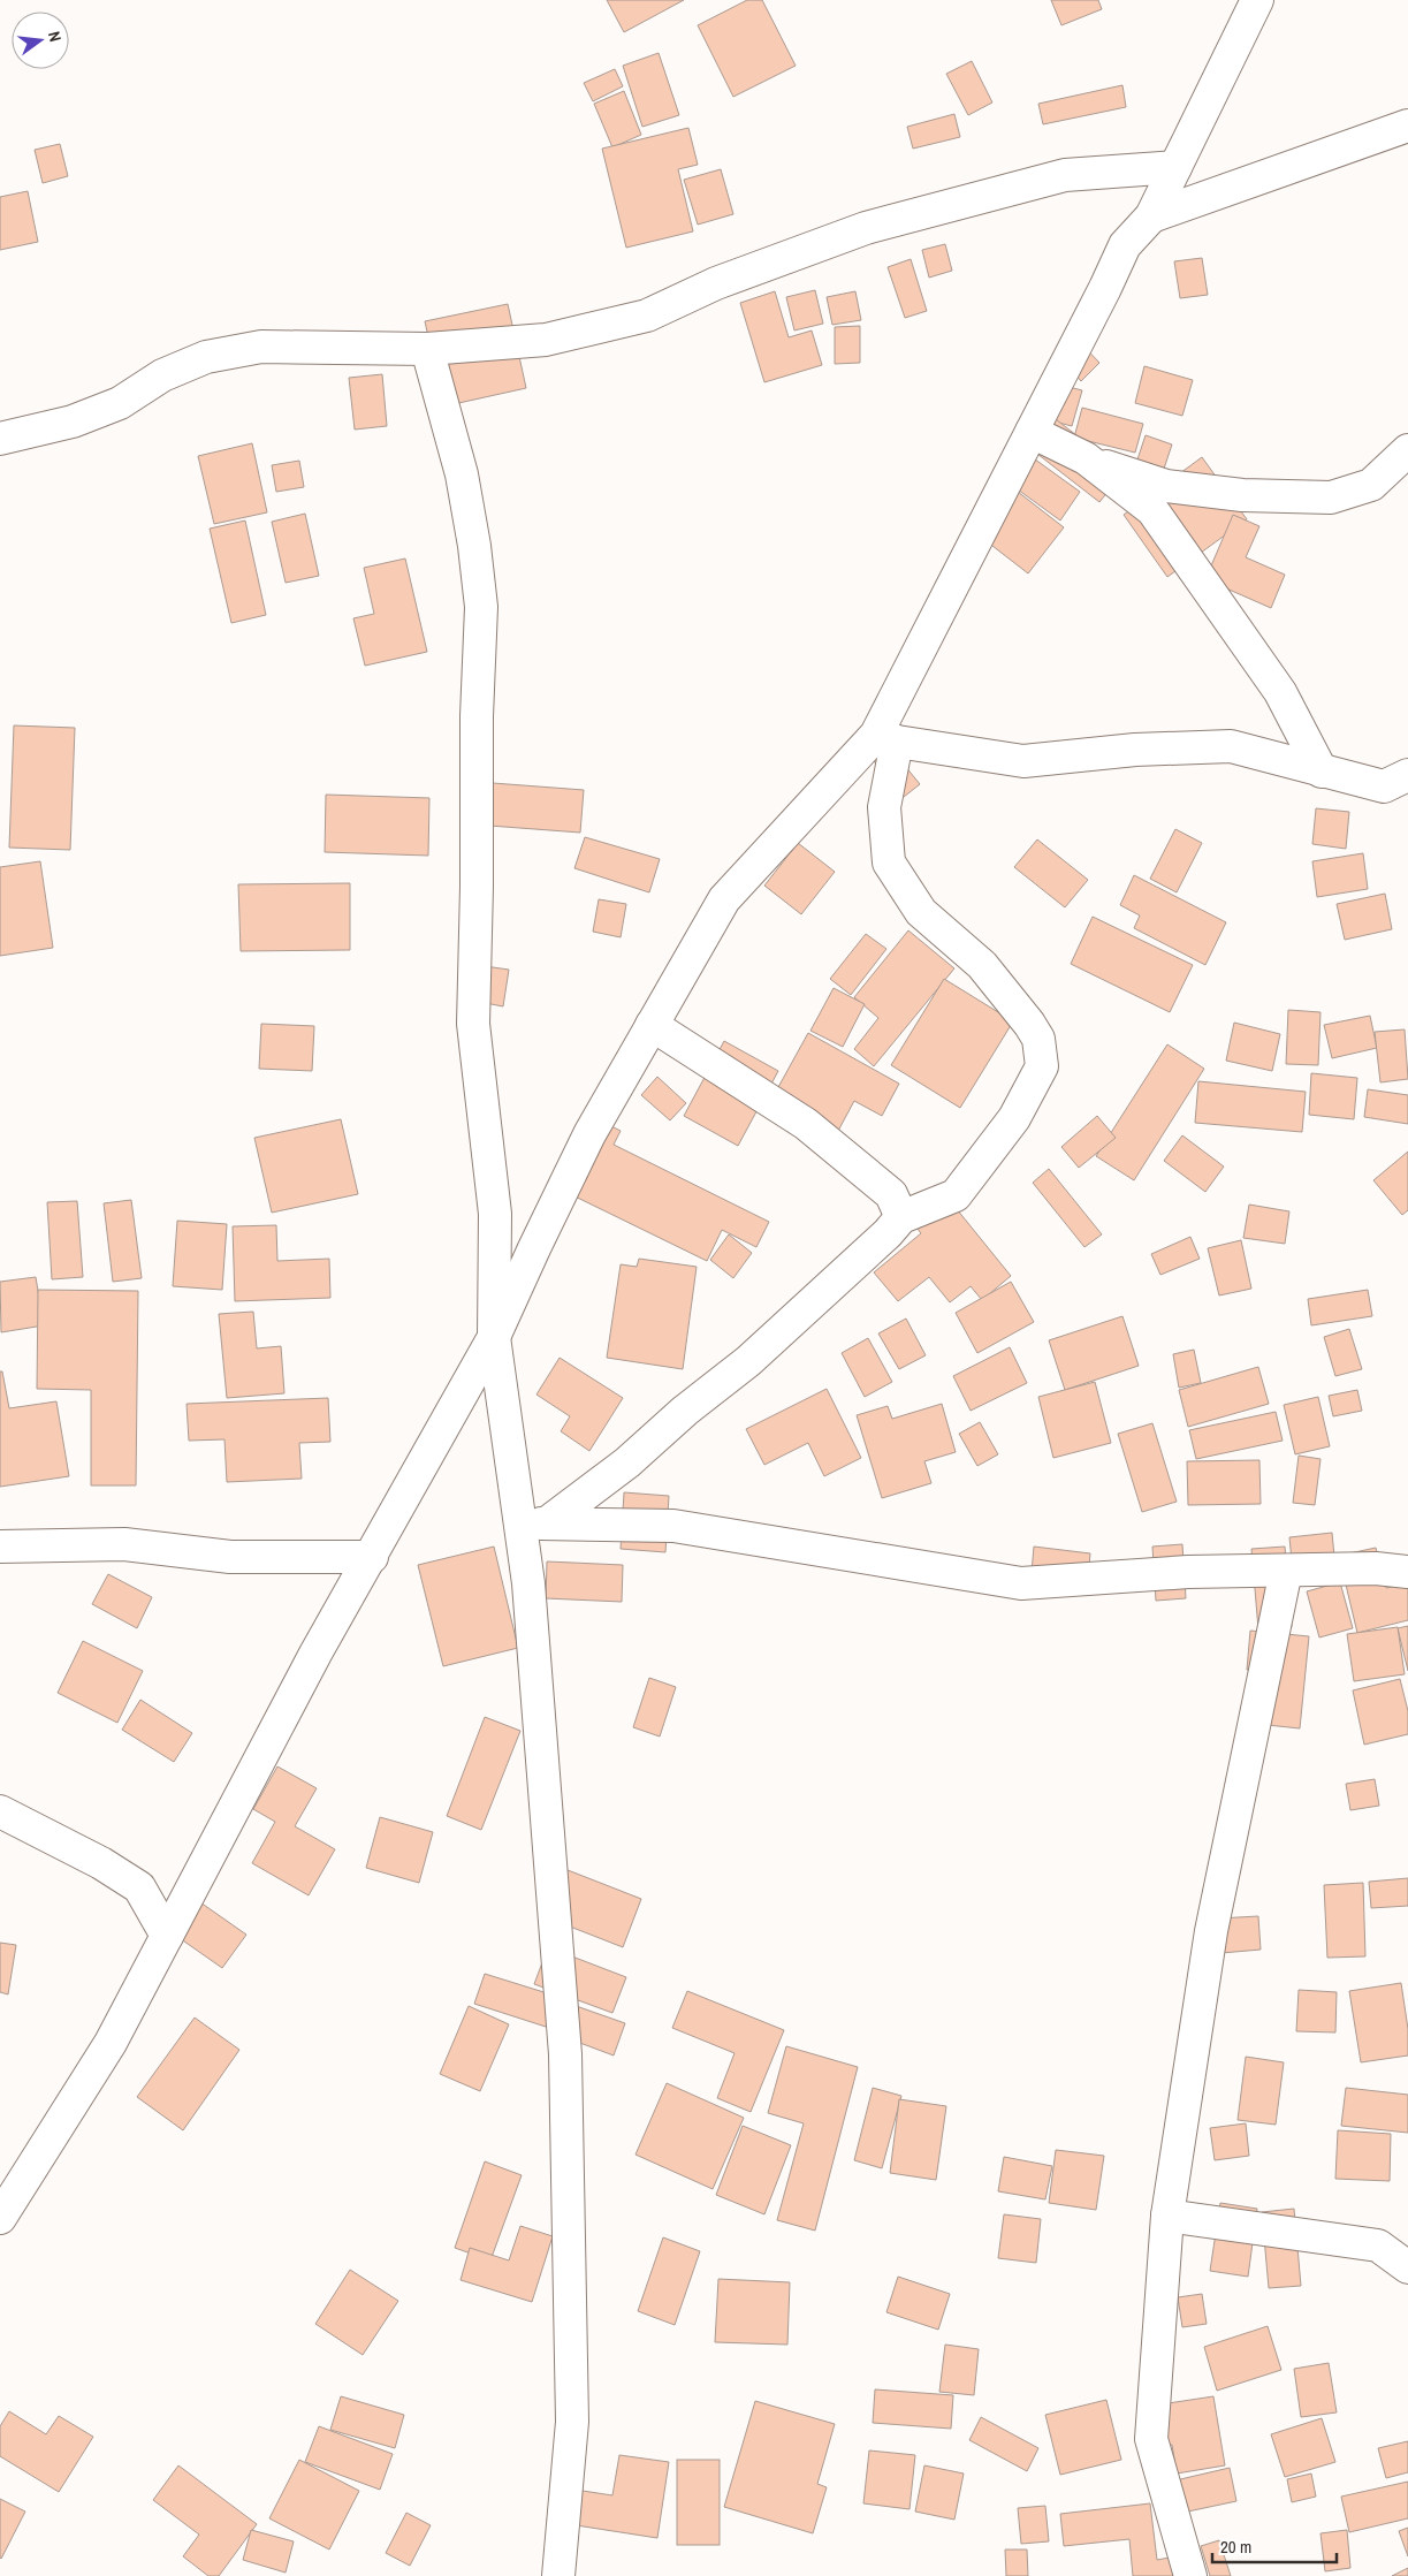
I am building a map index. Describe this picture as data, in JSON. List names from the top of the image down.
{
  "scale_bar": "20 m",
  "north": "right"
}
